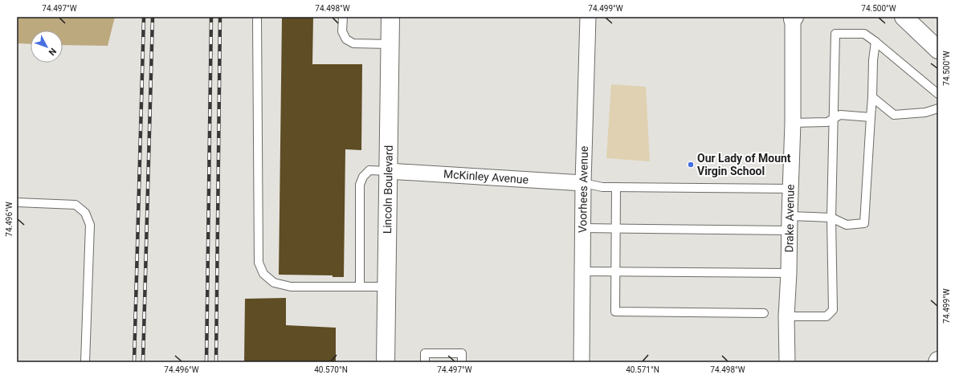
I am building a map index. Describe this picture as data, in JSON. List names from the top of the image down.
{
  "streets": {
    "main road": ["Lincoln Boulevard"],
    "street": ["McKinley Avenue", "Voorhees Avenue", "Drake Avenue"]
  },
  "crossings": [
    ["McKinley Avenue", "Lincoln Boulevard"],
    ["McKinley Avenue", "Voorhees Avenue"]
  ],
  "places": ["Our Lady of Mount Virgin School"],
  "north": "bottom right",
  "coordinates": [
    "74.497°W",
    "74.498°W",
    "74.499°W",
    "74.500°W",
    "74.496°W",
    "40.570°N",
    "40.571°N"
  ]
}
